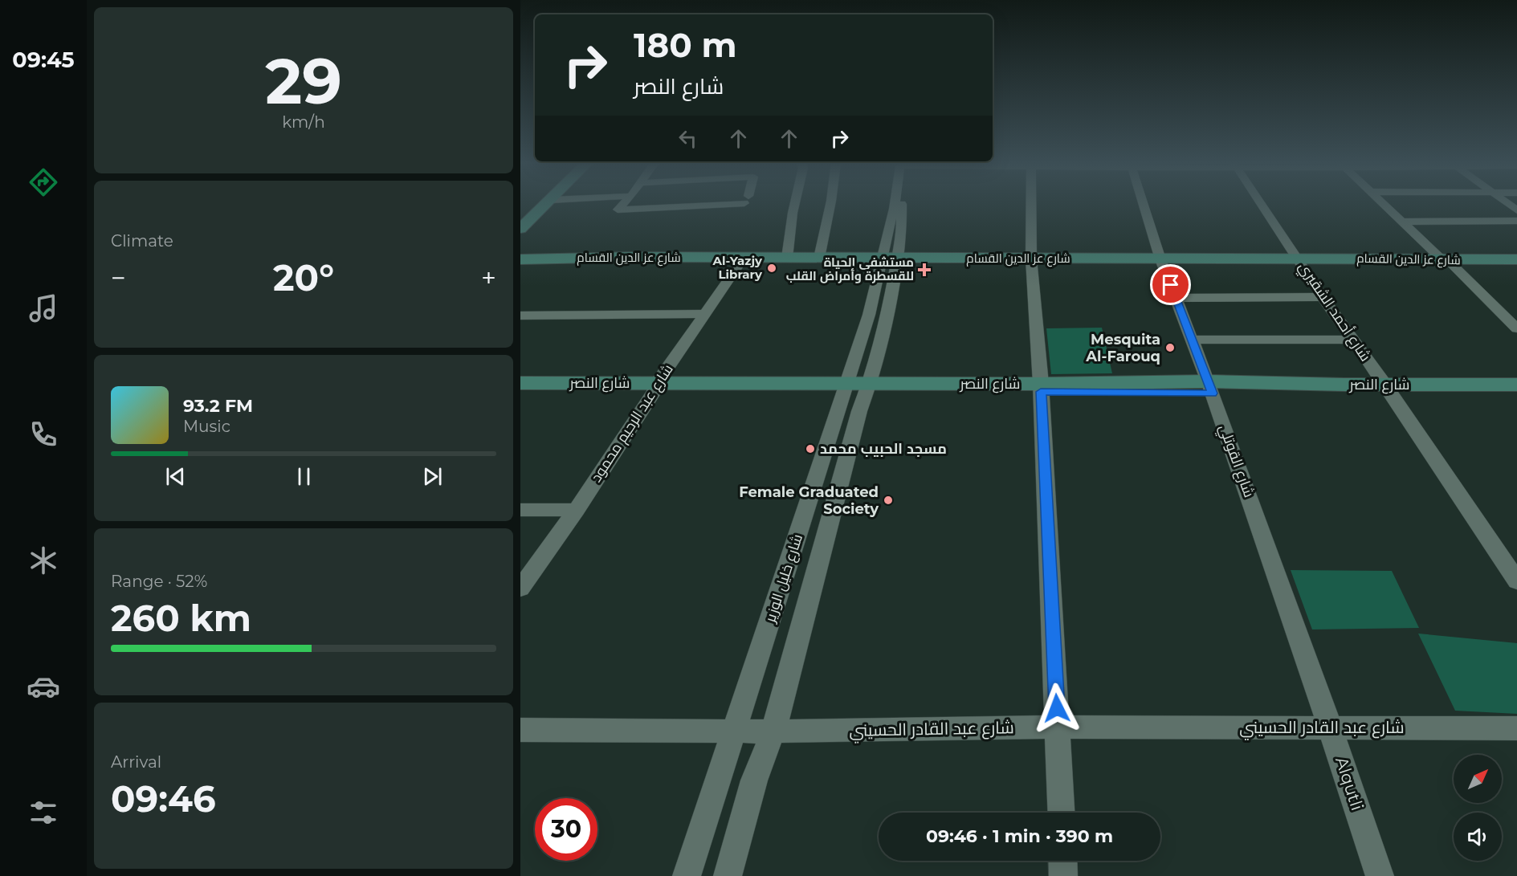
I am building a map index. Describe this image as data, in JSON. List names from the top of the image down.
{
  "streets": {
    "main road": ["شارع عز الدين القسام", "شارع النصر"],
    "street": [
      "شارع أحمد الشقيري",
      "شارع عبد الرحيم محمود",
      "شارع القوتلي",
      "شارع خليل الوزير",
      "شارع عبد القادر الحسيني",
      "Alqutli"
    ]
  },
  "crossings": [
    ["شارع عز الدين القسام", "شارع أحمد الشقيري"],
    ["شارع عز الدين القسام", "شارع عبد الرحيم محمود"],
    ["شارع عز الدين القسام", "شارع القوتلي"],
    ["شارع عز الدين القسام", "شارع خليل الوزير"],
    ["شارع أحمد الشقيري", "شارع النصر"],
    ["شارع النصر", "شارع عبد الرحيم محمود"],
    ["شارع النصر", "شارع القوتلي"],
    ["شارع النصر", "شارع خليل الوزير"],
    ["شارع القوتلي", "Alqutli"],
    ["شارع خليل الوزير", "شارع عبد القادر الحسيني"],
    ["شارع عبد القادر الحسيني", "Alqutli"]
  ],
  "places": {
    "other": [
      "Al-Yazjy Library",
      "Mesquita Al-Farouq",
      "مسجد الحبيب محمد",
      "Female Graduated Society"
    ],
    "health": ["مستشفى الحياة للقسطرة وأمراض القلب"]
  },
  "north": "top right",
  "page": {
    "tabs": "09:45",
    "tile": [
      ["29", "km/h"],
      "Climate",
      ["Range · 52%", "260 km"],
      ["Arrival", "09:46"]
    ],
    "turn": ["180 m", "شارع النصر"],
    "heat": ["−", "20°", "+"],
    "song": ["93.2 FM", "Music"],
    "limit": "30",
    "trip": "09:46 · 1 min · 390 m"
  }
}
